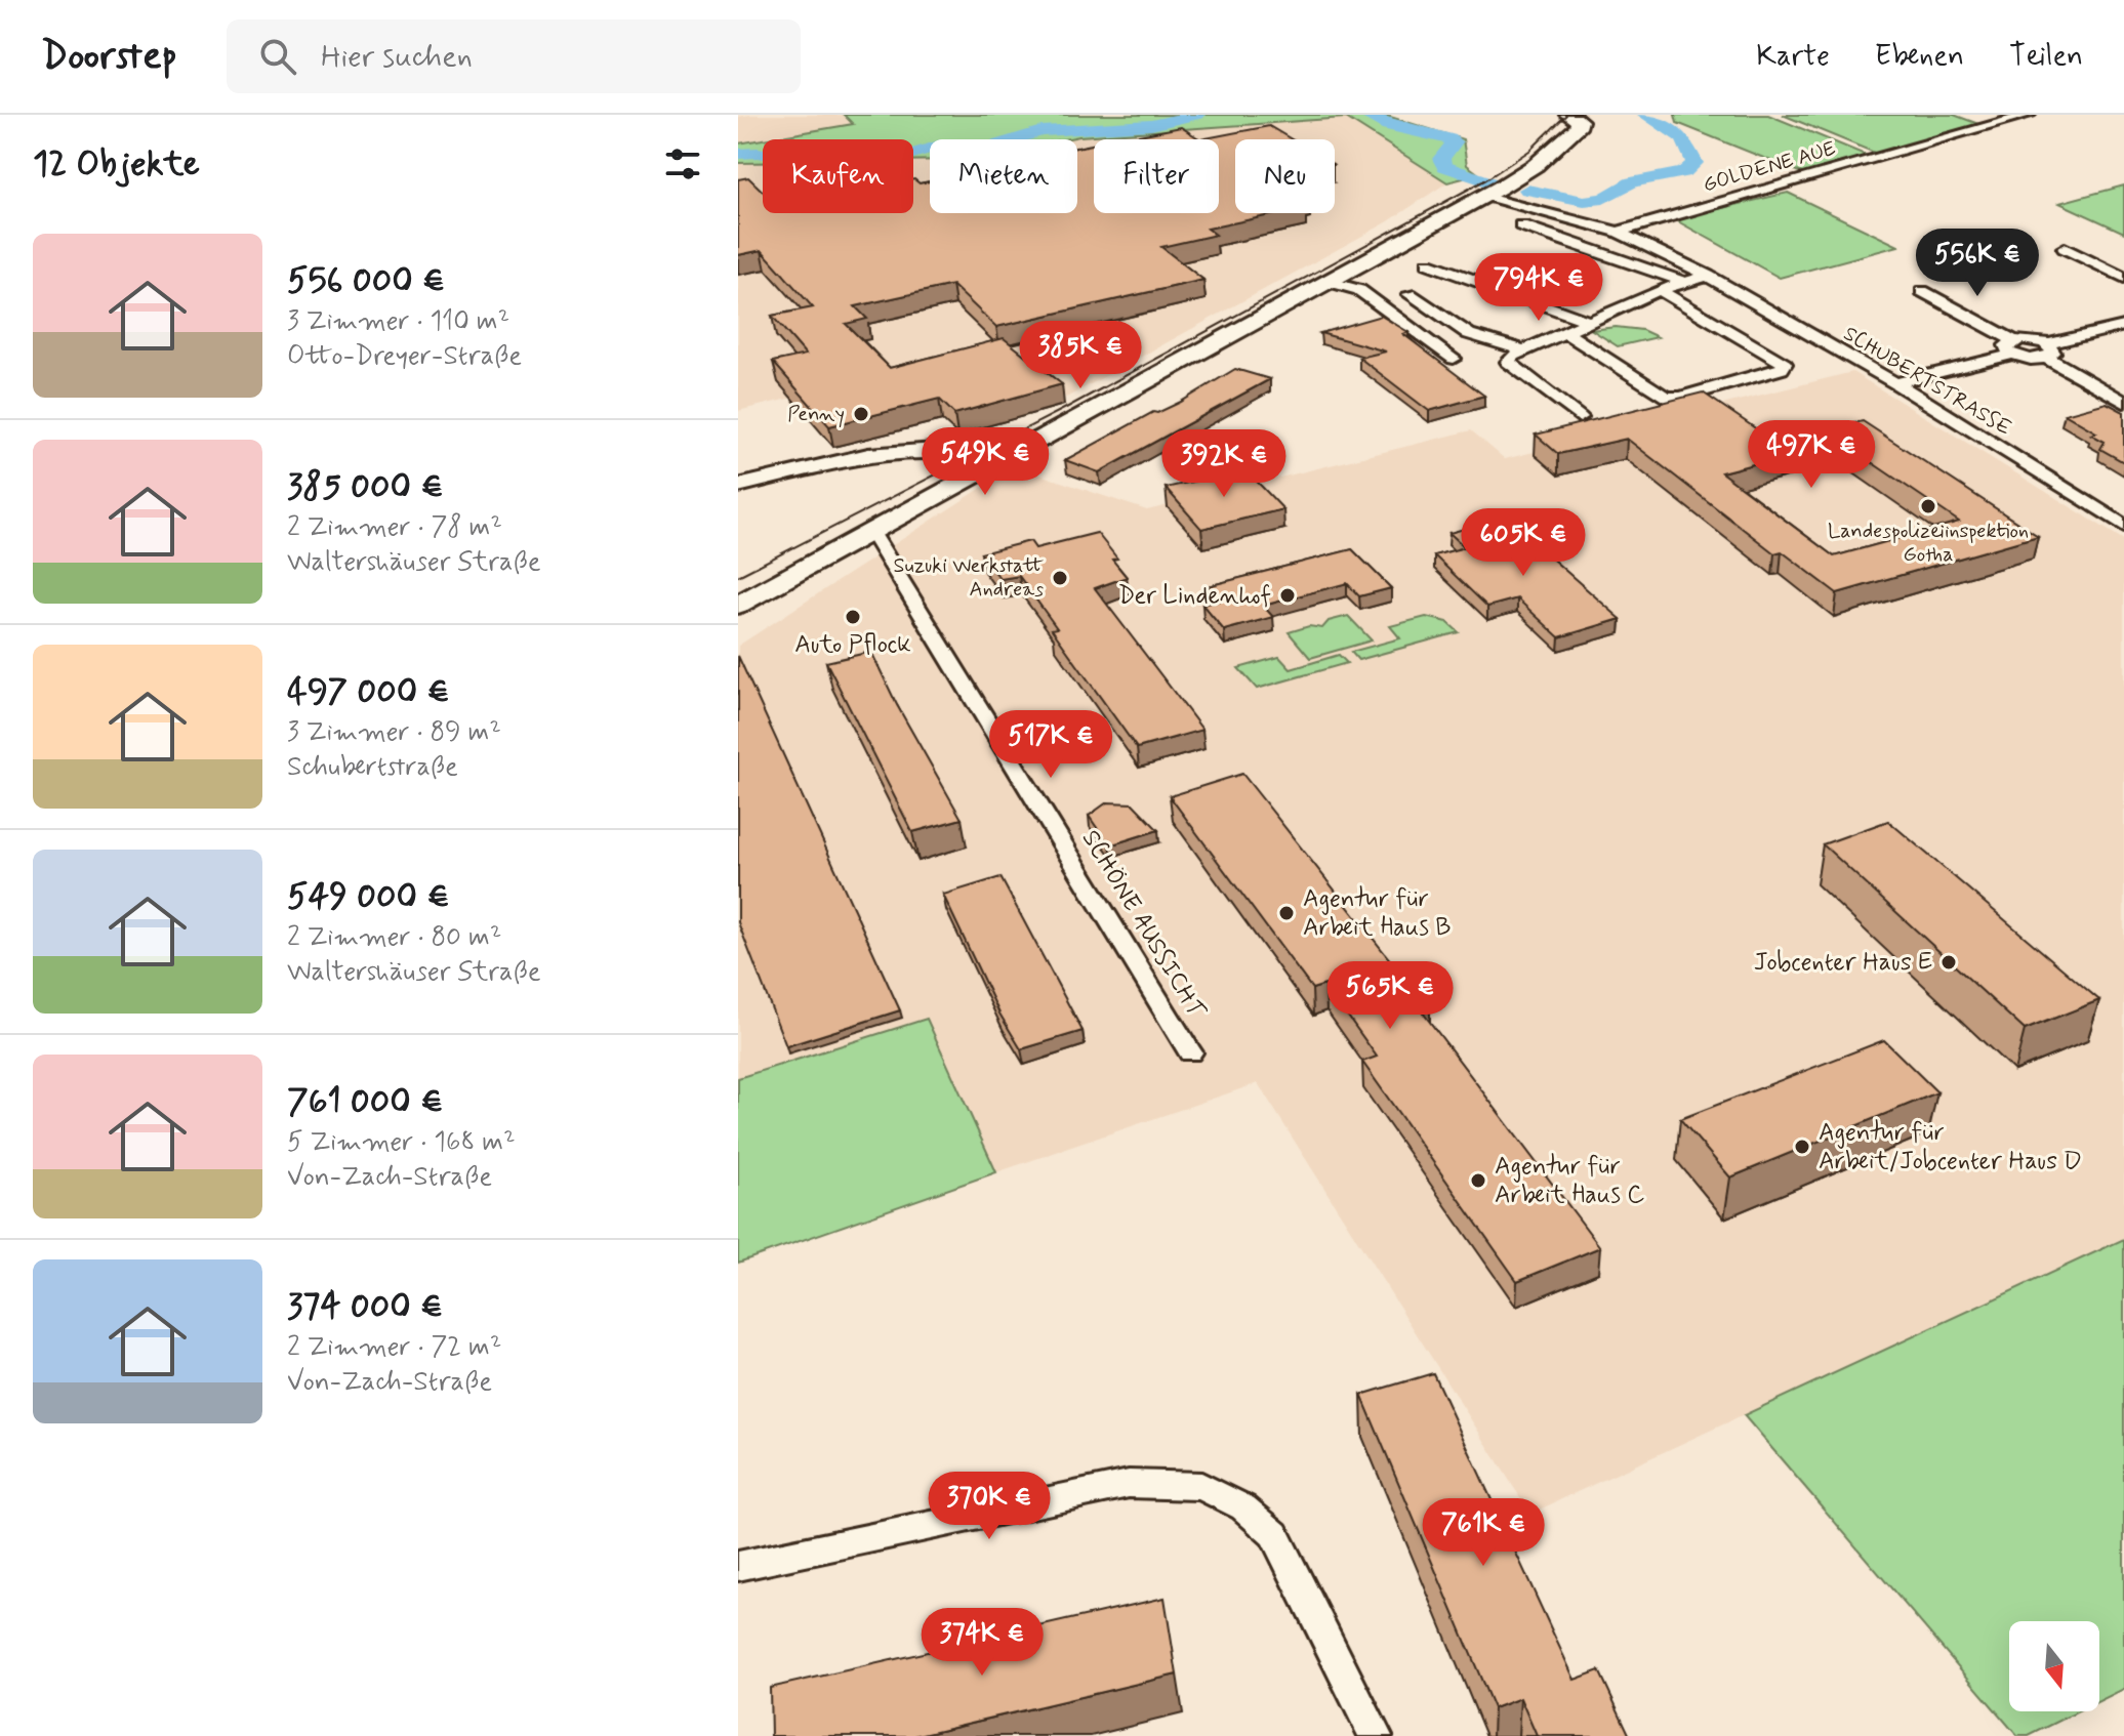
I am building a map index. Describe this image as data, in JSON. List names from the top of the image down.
{
  "streets": {
    "street": ["GOLDENE AUE", "SCHUBERTSTRASSE", "SCHÖNE AUSSICHT"]
  },
  "crossings": [
    ["GOLDENE AUE", "SCHUBERTSTRASSE"]
  ],
  "places": [
    "Penny",
    "Landespolizeiinspektion Gotha",
    "Suzuki Werkstatt Andreas",
    "Der Lindenhof",
    "Auto Pflock",
    "Agentur für Arbeit Haus B",
    "Jobcenter Haus E",
    "Agentur für Arbeit/Jobcenter Haus D",
    "Agentur für Arbeit Haus C"
  ],
  "north": "bottom",
  "page": {
    "header": "Doorstep",
    "search": "Hier suchen",
    "nav": ["Karte", "Ebenen", "Teilen"],
    "heading": "12 Objekte",
    "chip": [
      "Kaufen",
      "Mieten",
      "Filter",
      "Neu"
    ],
    "list": [
      {
        "name": "556 000 €",
        "note": "3 Zimmer · 110 m² · Otto-Dreyer-Straße"
      },
      {
        "name": "385 000 €",
        "note": "2 Zimmer · 78 m² · Waltershäuser Straße"
      },
      {
        "name": "497 000 €",
        "note": "3 Zimmer · 89 m² · Schubertstraße"
      },
      {
        "name": "549 000 €",
        "note": "2 Zimmer · 80 m² · Waltershäuser Straße"
      },
      {
        "name": "761 000 €",
        "note": "5 Zimmer · 168 m² · Von-Zach-Straße"
      },
      {
        "name": "374 000 €",
        "note": "2 Zimmer · 72 m² · Von-Zach-Straße"
      }
    ],
    "price": [
      "556K €",
      "794K €",
      "385K €",
      "497K €",
      "549K €",
      "392K €",
      "605K €",
      "517K €",
      "565K €",
      "370K €",
      "761K €",
      "374K €"
    ]
  }
}
